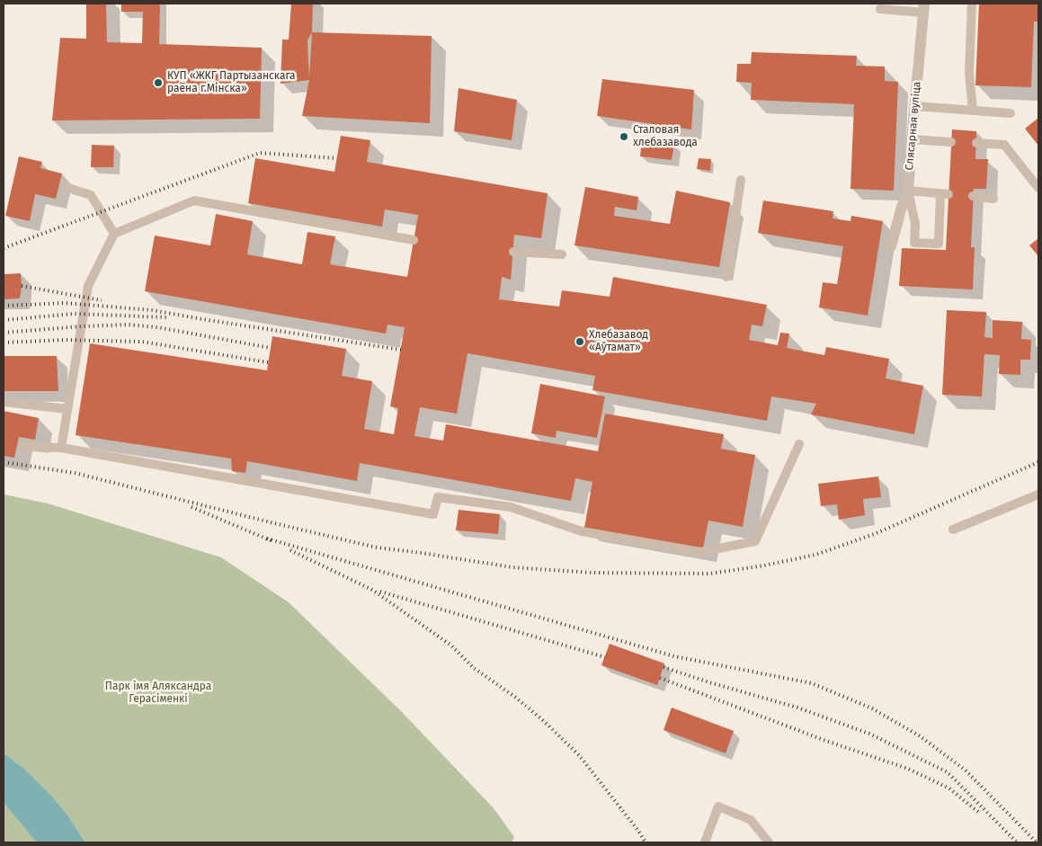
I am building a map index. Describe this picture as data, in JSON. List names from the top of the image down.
{
  "streets": {
    "street": ["Слясарная вуліца"]
  },
  "parks": ["Парк імя Аляксандра Герасіменкі"],
  "places": ["КУП «ЖКГ Партызанскага раёна г.Мінска»", "Сталовая хлебазавода", "Хлебазавод «Аўтамат»"]
}
